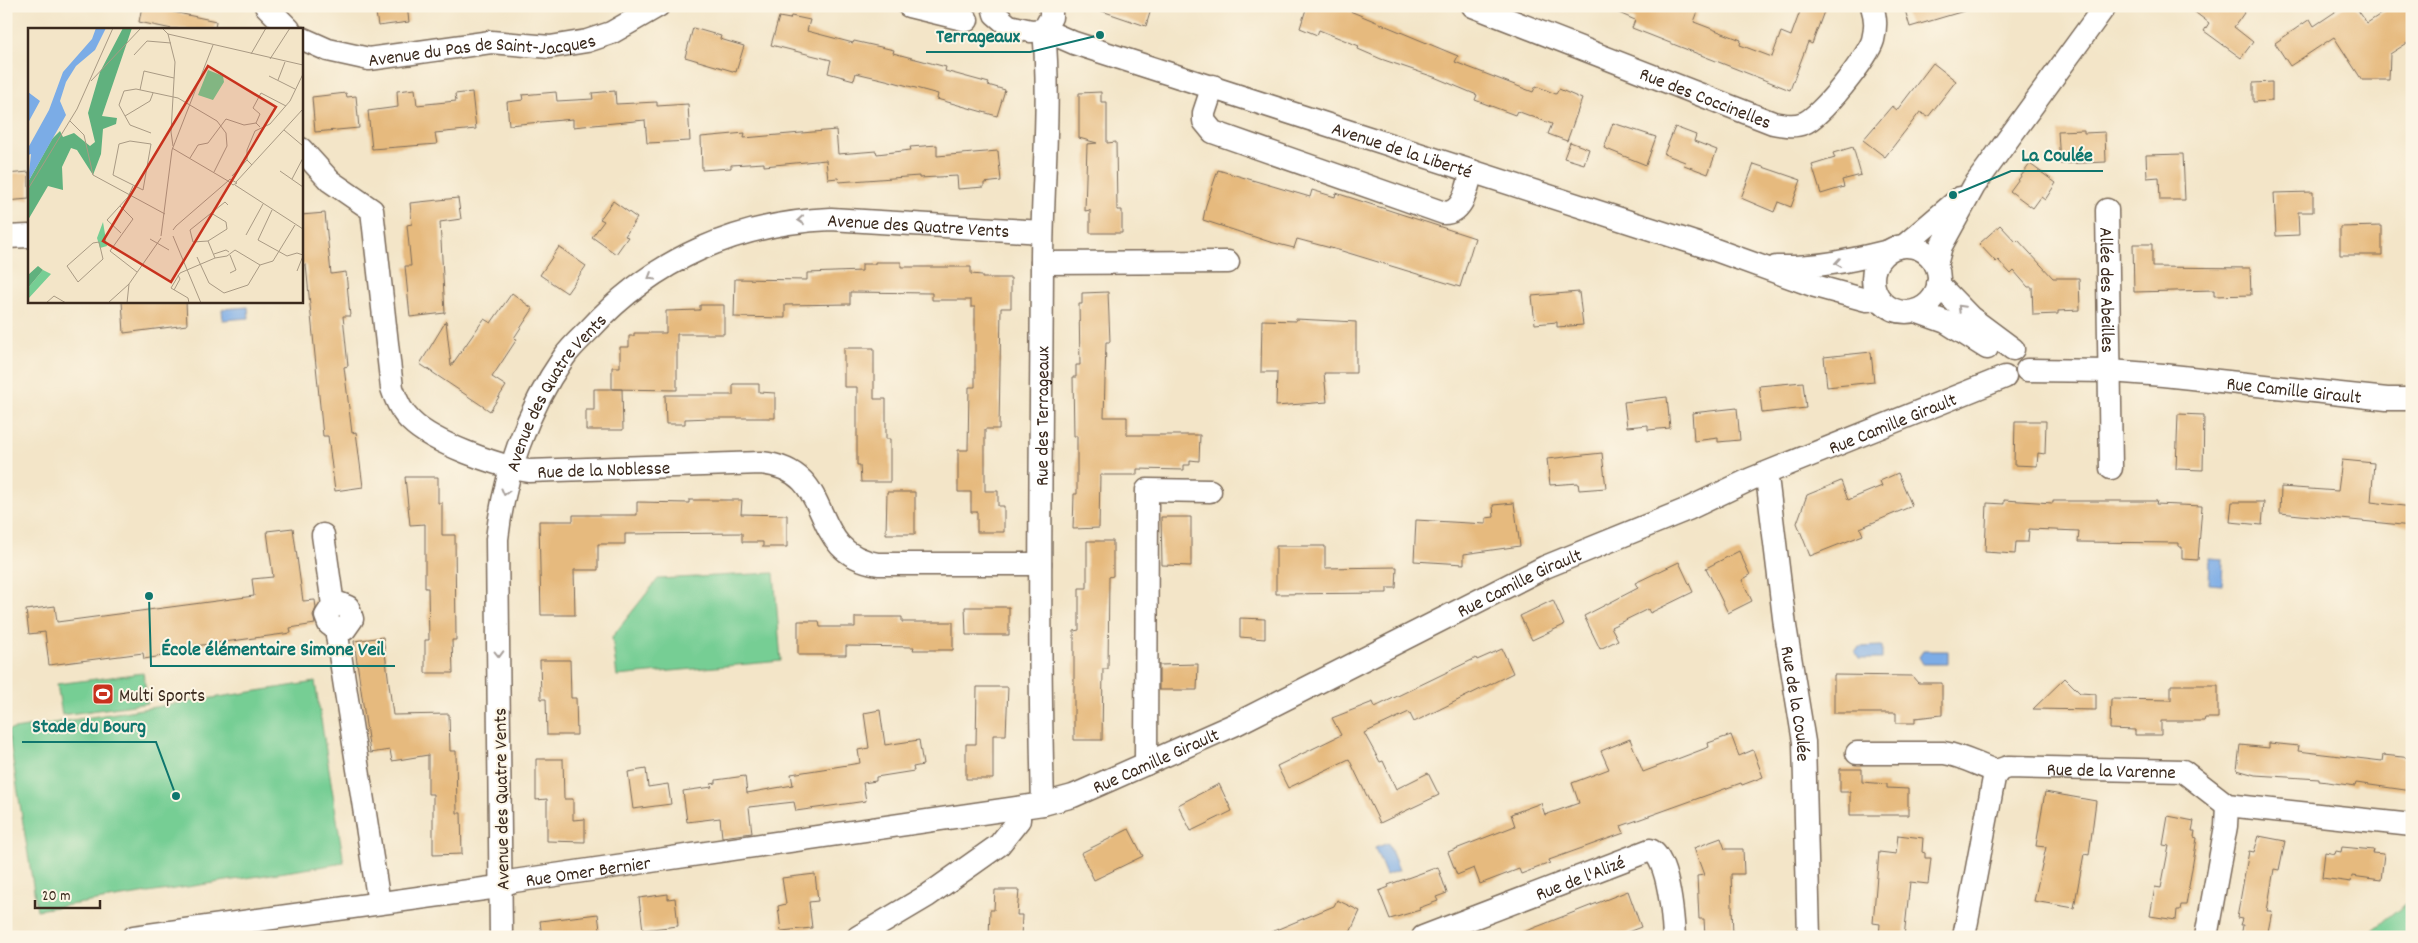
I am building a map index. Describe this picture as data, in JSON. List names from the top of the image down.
{
  "streets": {
    "street": [
      "Avenue du Pas de Saint-Jacques",
      "Rue des Coccinelles",
      "Avenue de la Liberté",
      "Avenue des Quatre Vents",
      "Allée des Abeilles",
      "Rue Camille Girault",
      "Rue des Terrageaux",
      "Rue de la Noblesse",
      "Rue de la Coulée",
      "Rue de la Varenne",
      "Rue Omer Bernier",
      "Rue de l'Alizé"
    ]
  },
  "crossings": [
    ["Avenue de la Liberté", "Rue des Terrageaux"],
    ["Avenue des Quatre Vents", "Rue des Terrageaux"],
    ["Avenue des Quatre Vents", "Rue de la Noblesse"],
    ["Avenue des Quatre Vents", "Rue Omer Bernier"],
    ["Allée des Abeilles", "Rue Camille Girault"],
    ["Rue Camille Girault", "Rue des Terrageaux"],
    ["Rue Camille Girault", "Rue de la Coulée"],
    ["Rue Camille Girault", "Rue Omer Bernier"],
    ["Rue des Terrageaux", "Rue de la Noblesse"],
    ["Rue des Terrageaux", "Rue Omer Bernier"]
  ],
  "places": {
    "other": [
      "Terrageaux",
      "La Coulée",
      "École élémentaire Simone Veil",
      "Stade du Bourg"
    ],
    "sports": ["Multi Sports"]
  },
  "scale_bar": "20 m"
}
